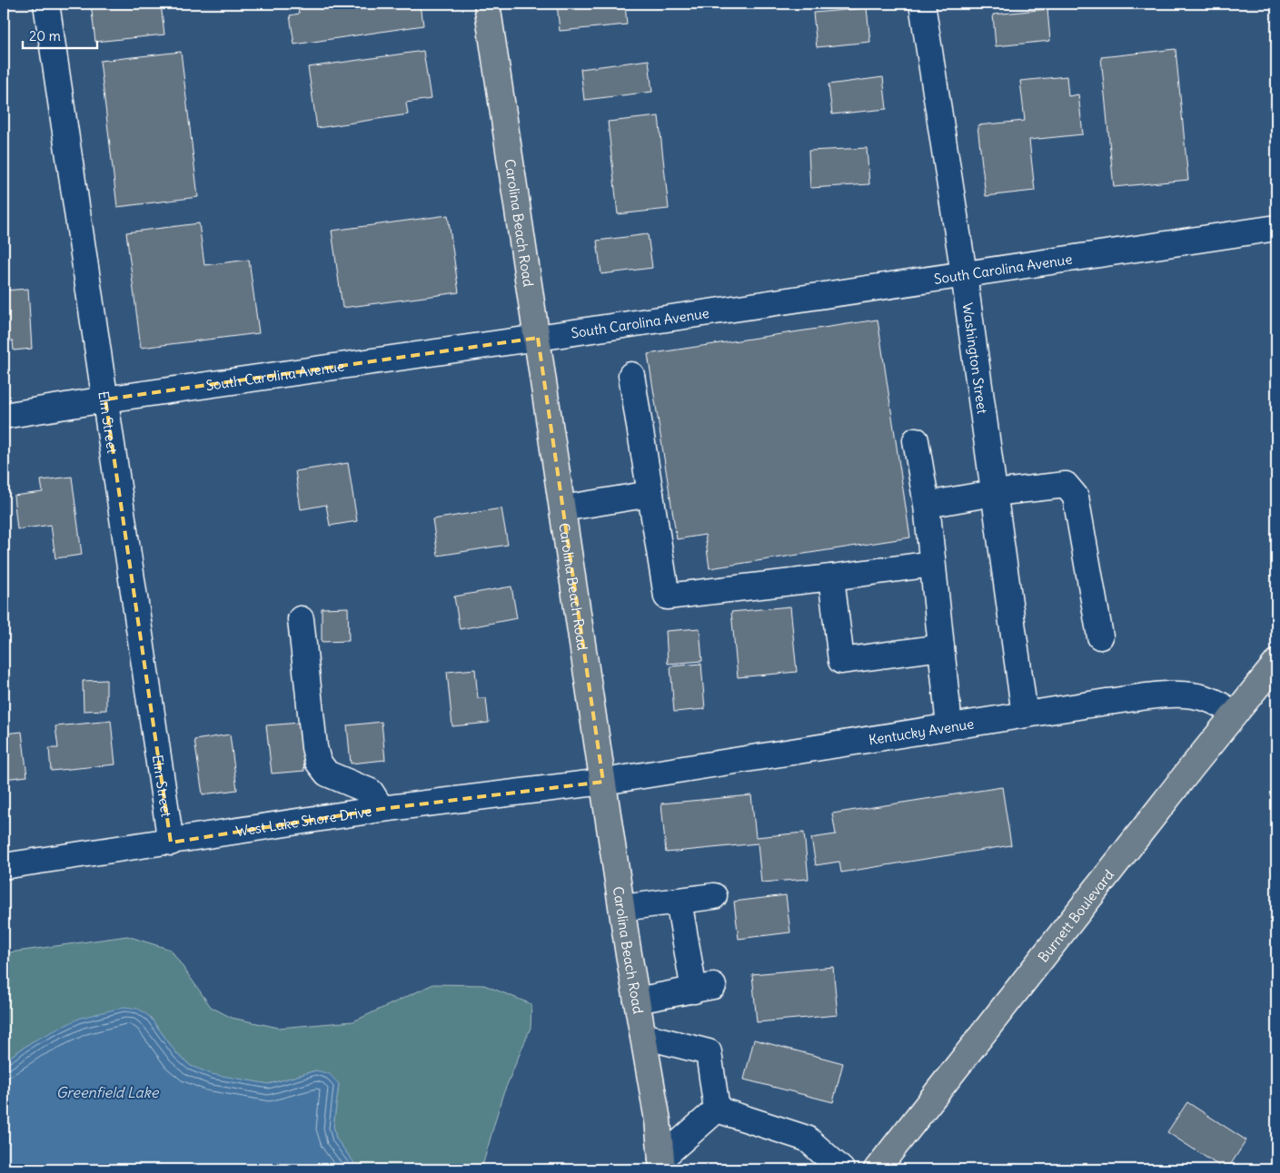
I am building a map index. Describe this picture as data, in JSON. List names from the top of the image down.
{
  "streets": {
    "main road": ["Carolina Beach Road", "Burnett Boulevard"],
    "street": [
      "South Carolina Avenue",
      "Washington Street",
      "Elm Street",
      "Kentucky Avenue",
      "West Lake Shore Drive"
    ]
  },
  "crossings": [
    ["Carolina Beach Road", "South Carolina Avenue"],
    ["Carolina Beach Road", "Kentucky Avenue"],
    ["Carolina Beach Road", "West Lake Shore Drive"],
    ["South Carolina Avenue", "Washington Street"],
    ["South Carolina Avenue", "Elm Street"],
    ["Washington Street", "Kentucky Avenue"],
    ["Elm Street", "West Lake Shore Drive"],
    ["Kentucky Avenue", "West Lake Shore Drive"],
    ["Kentucky Avenue", "Burnett Boulevard"]
  ],
  "water": ["Greenfield Lake"],
  "scale_bar": "20 m"
}
